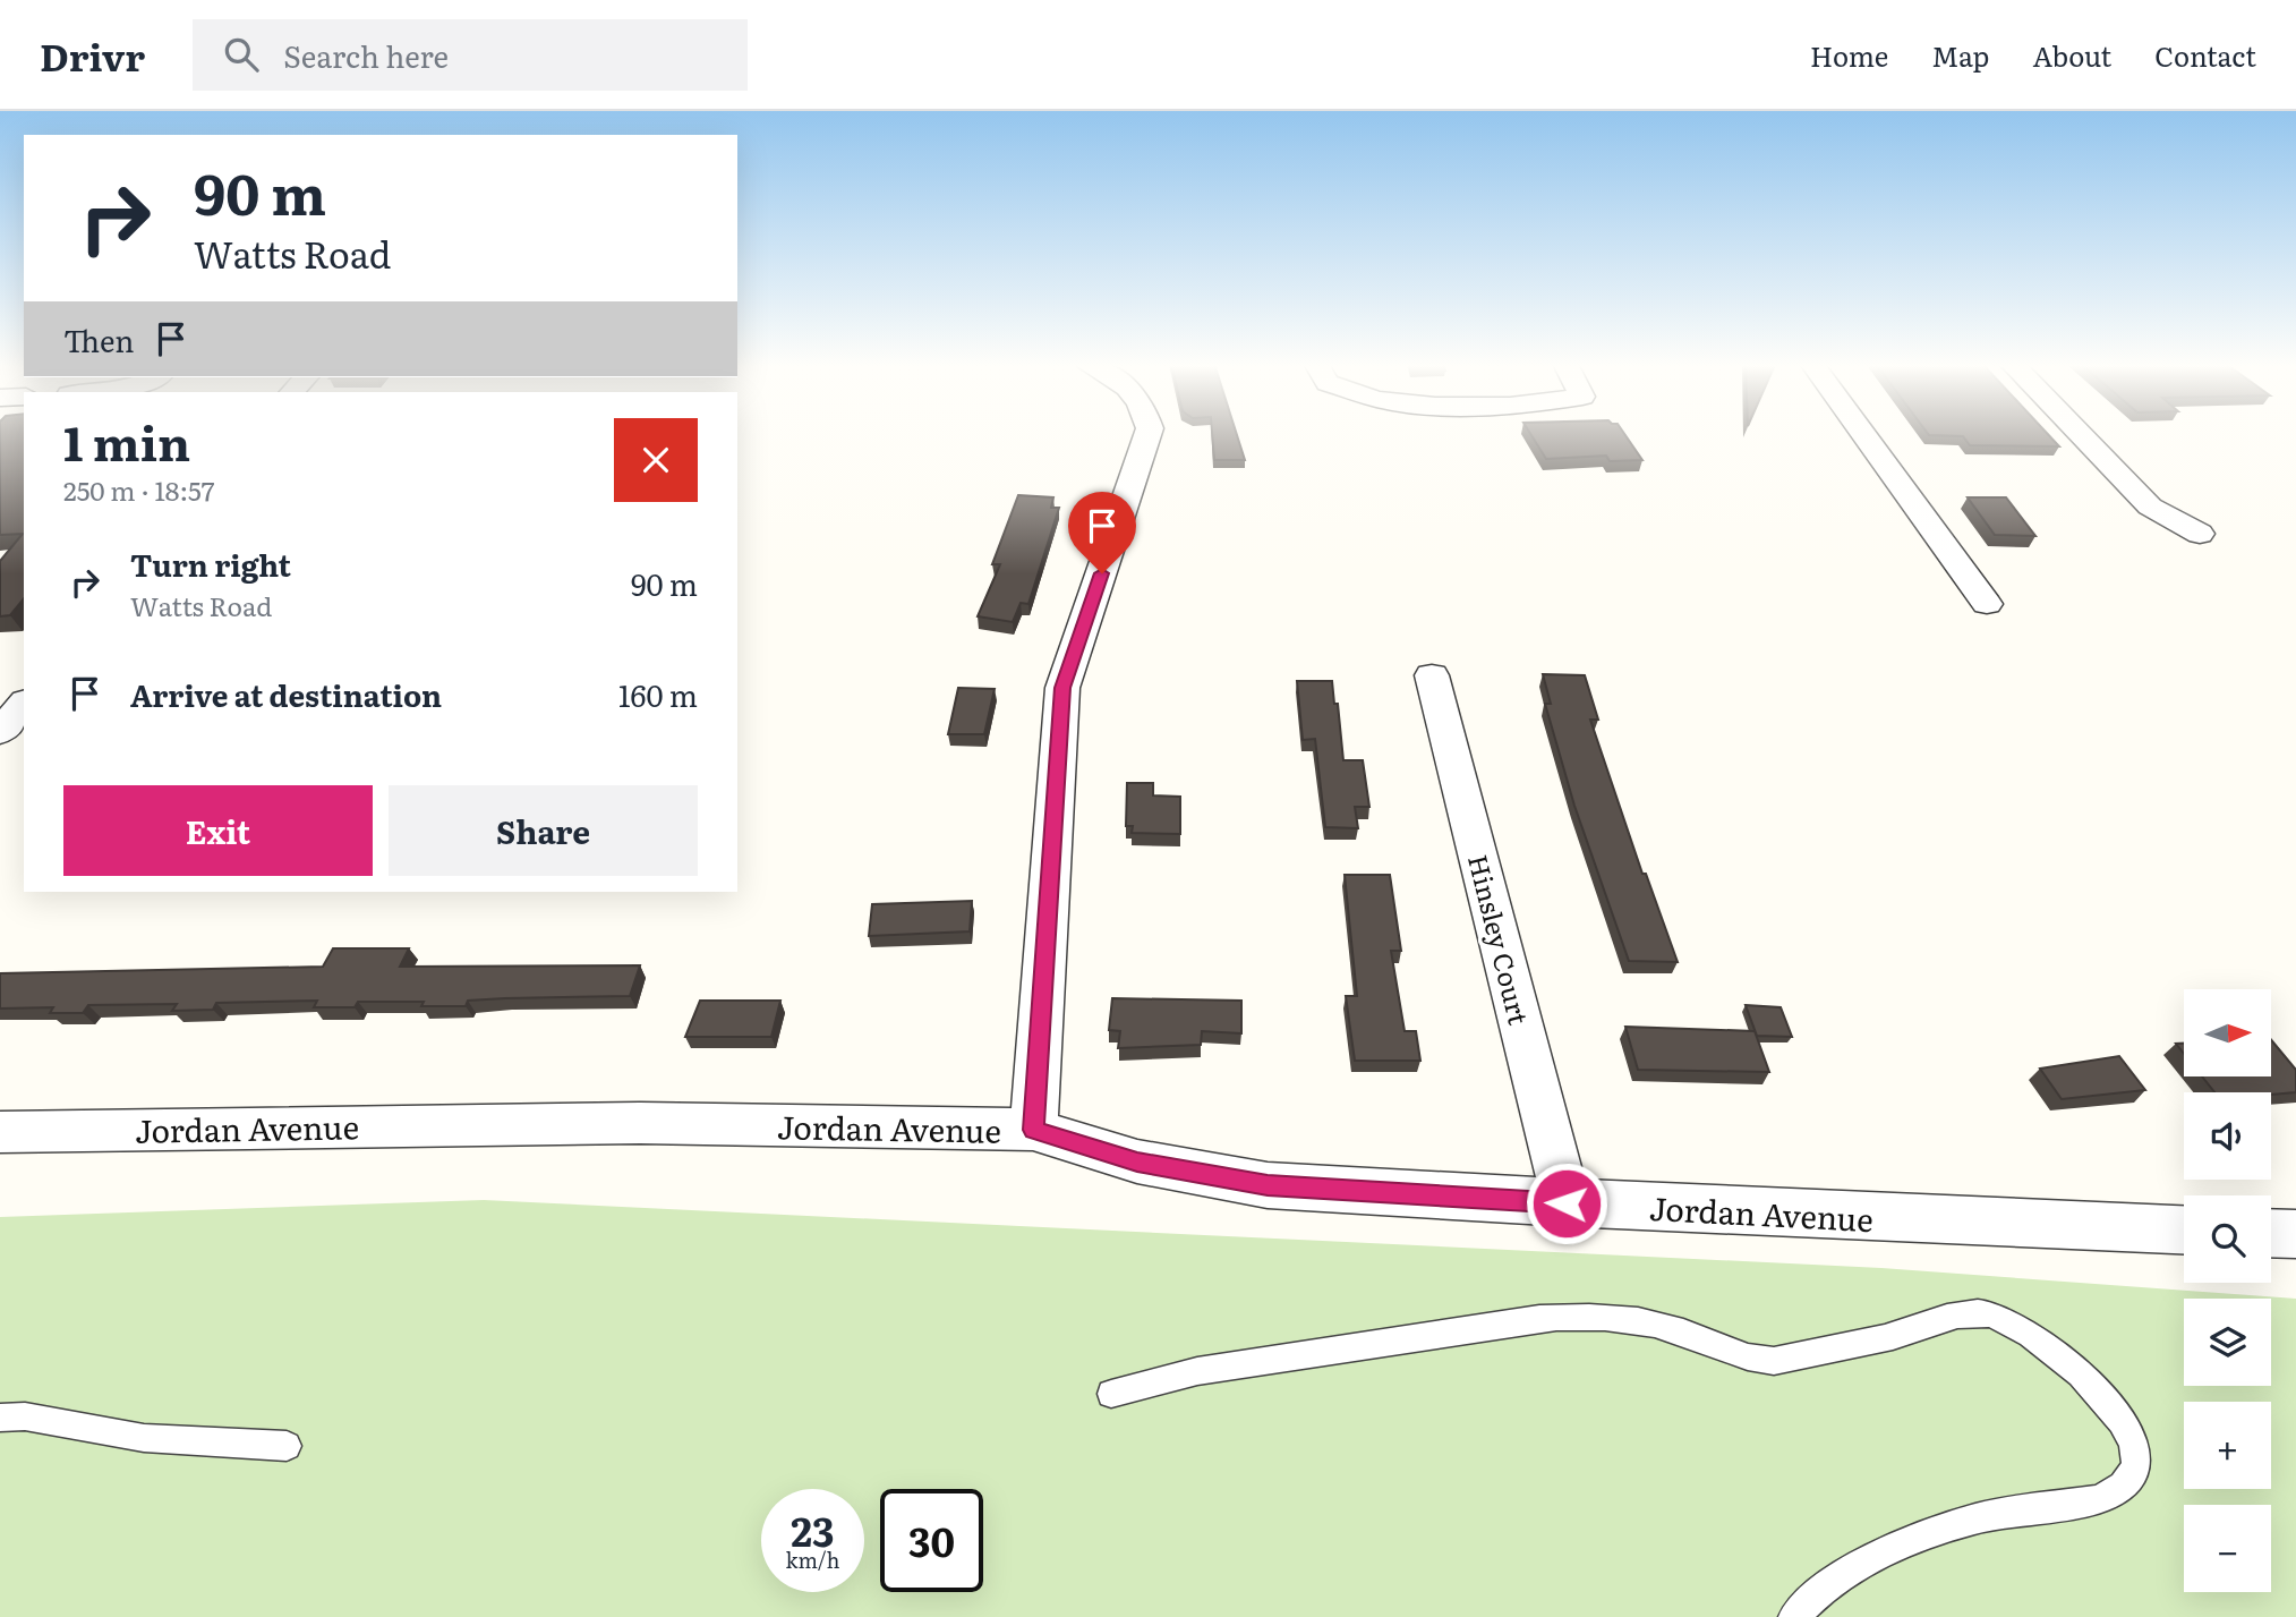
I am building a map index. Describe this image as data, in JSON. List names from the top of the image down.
{
  "streets": {
    "street": ["Hinsley Court", "Jordan Avenue"]
  },
  "crossings": [
    ["Hinsley Court", "Jordan Avenue"]
  ],
  "north": "right",
  "page": {
    "header": "Drivr",
    "search": "Search here",
    "nav": [
      "Home",
      "Map",
      "About",
      "Contact"
    ],
    "turn": ["90 m", "Watts Road"],
    "then": "Then",
    "heading": ["1 min", "250 m · 18:57"],
    "list": [
      {
        "name": "Turn right",
        "note": "Watts Road",
        "value": "90 m"
      },
      {
        "name": "Arrive at destination",
        "value": "160 m"
      }
    ],
    "buttons": ["Exit", "Share"],
    "map_buttons": ["+", "−"],
    "speed": "23 km/h",
    "limit": "30"
  }
}
